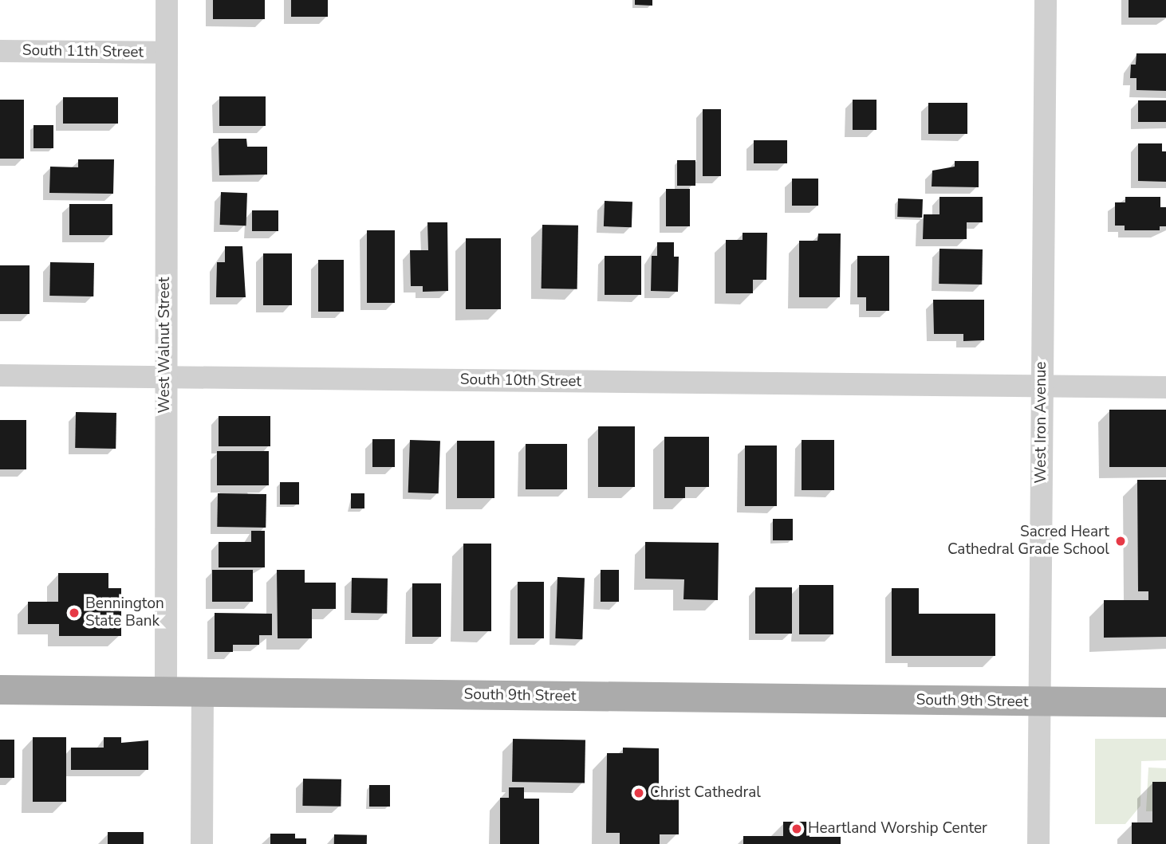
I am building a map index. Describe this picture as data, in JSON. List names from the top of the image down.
{
  "streets": {
    "main road": ["South 9th Street"],
    "street": [
      "South 11th Street",
      "West Walnut Street",
      "South 10th Street",
      "West Iron Avenue"
    ]
  },
  "crossings": [
    ["South 11th Street", "West Walnut Street"],
    ["West Walnut Street", "South 10th Street"],
    ["West Walnut Street", "South 9th Street"],
    ["South 10th Street", "West Iron Avenue"],
    ["West Iron Avenue", "South 9th Street"]
  ],
  "places": [
    "Sacred Heart Cathedral Grade School",
    "Bennington State Bank",
    "Christ Cathedral",
    "Heartland Worship Center"
  ]
}
